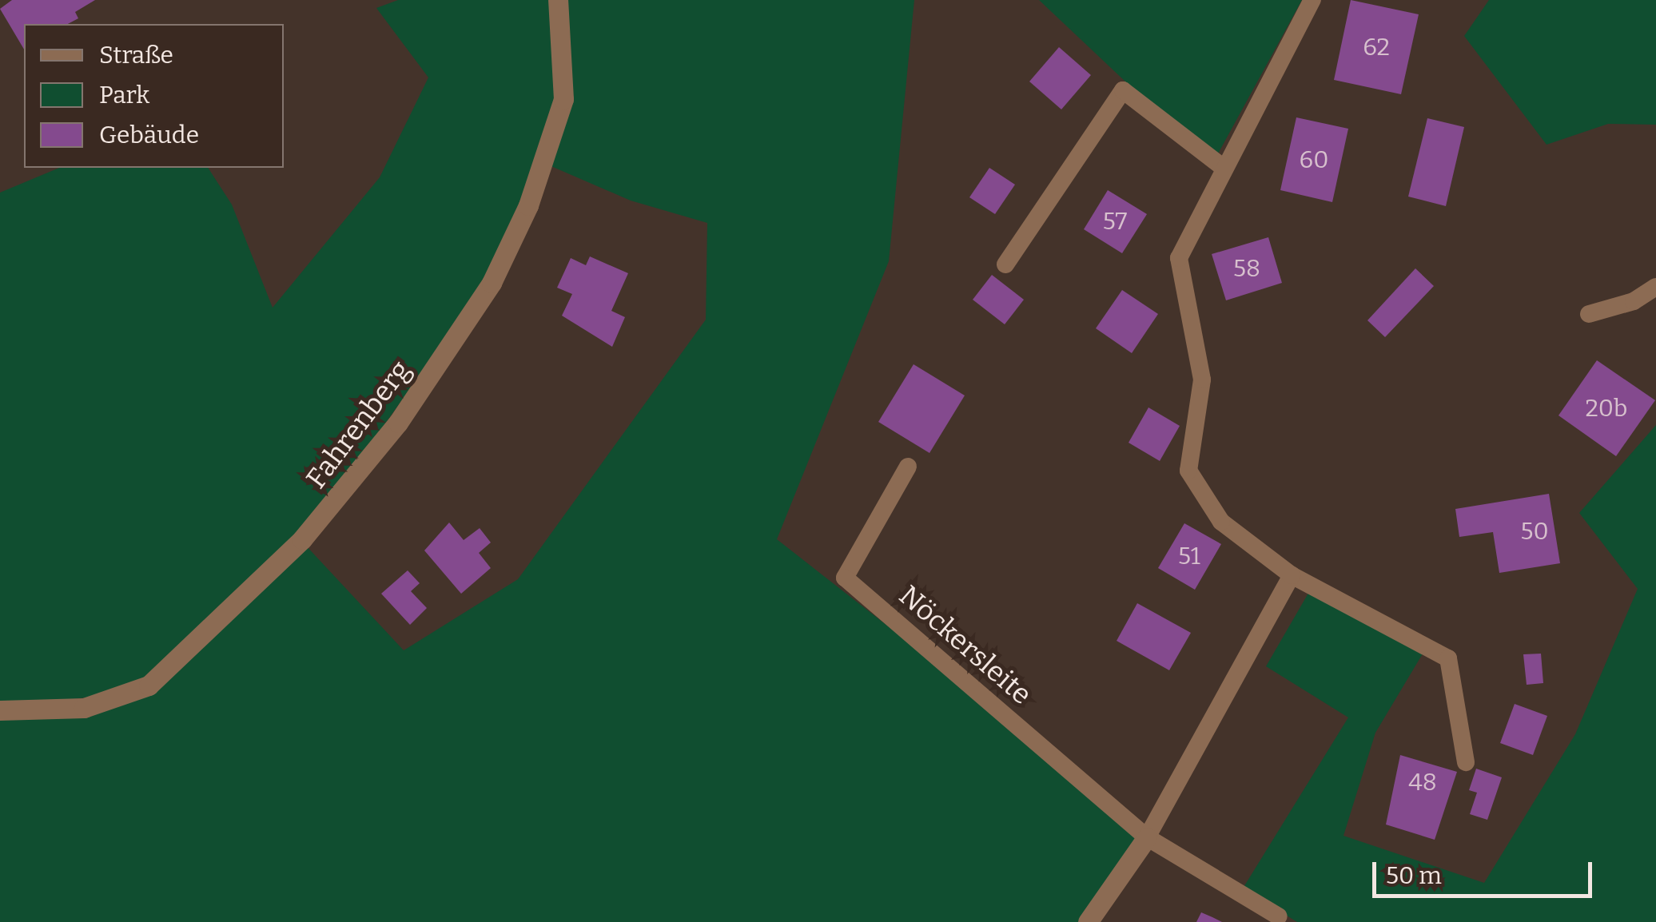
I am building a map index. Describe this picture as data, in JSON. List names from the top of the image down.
{
  "streets": {
    "street": ["Fahrenberg"],
    "lane": ["Nöckersleite"]
  },
  "house_numbers": [
    "62",
    "60",
    "57",
    "58",
    "20b",
    "50",
    "51",
    "48"
  ],
  "legend": ["Straße", "Park", "Gebäude"],
  "scale_bar": "50 m"
}
